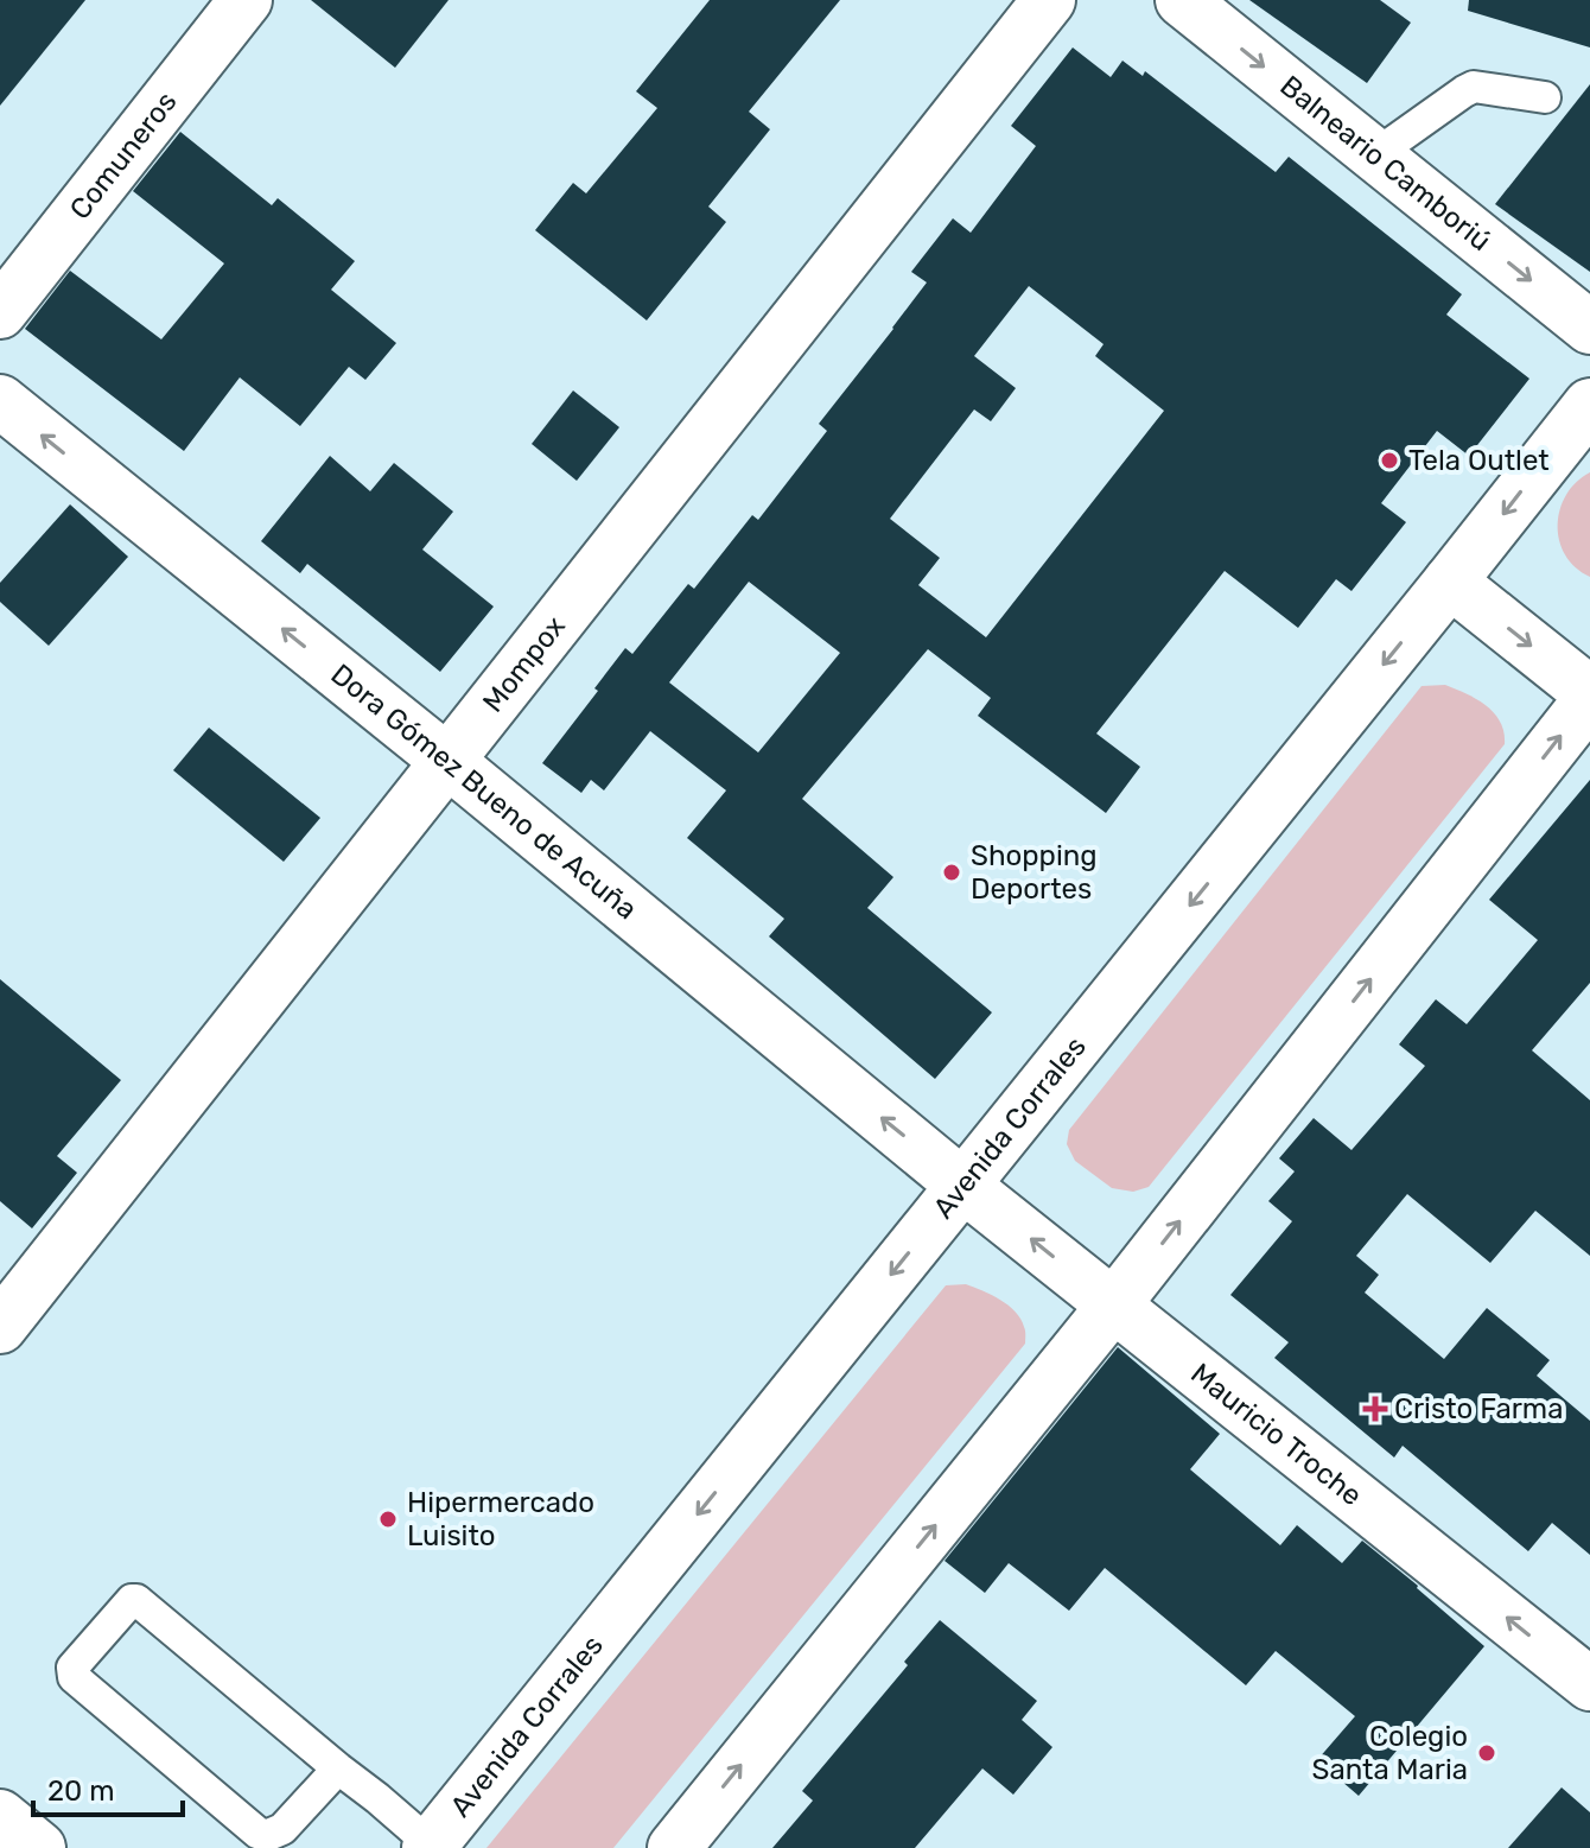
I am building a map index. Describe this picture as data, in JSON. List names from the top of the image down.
{
  "streets": {
    "street": [
      "Comuneros",
      "Balneario Camboriú",
      "Mompox",
      "Dora Gómez Bueno de Acuña",
      "Avenida Corrales",
      "Mauricio Troche"
    ]
  },
  "crossings": [
    ["Mompox", "Dora Gómez Bueno de Acuña"],
    ["Dora Gómez Bueno de Acuña", "Avenida Corrales"],
    ["Dora Gómez Bueno de Acuña", "Mauricio Troche"],
    ["Avenida Corrales", "Mauricio Troche"]
  ],
  "one_way": ["Balneario Camboriú", "Dora Gómez Bueno de Acuña", "Mauricio Troche"],
  "places": {
    "other": [
      "Tela Outlet",
      "Shopping Deportes",
      "Hipermercado Luisito",
      "Colegio Santa Maria"
    ],
    "health": ["Cristo Farma"]
  },
  "scale_bar": "20 m"
}
